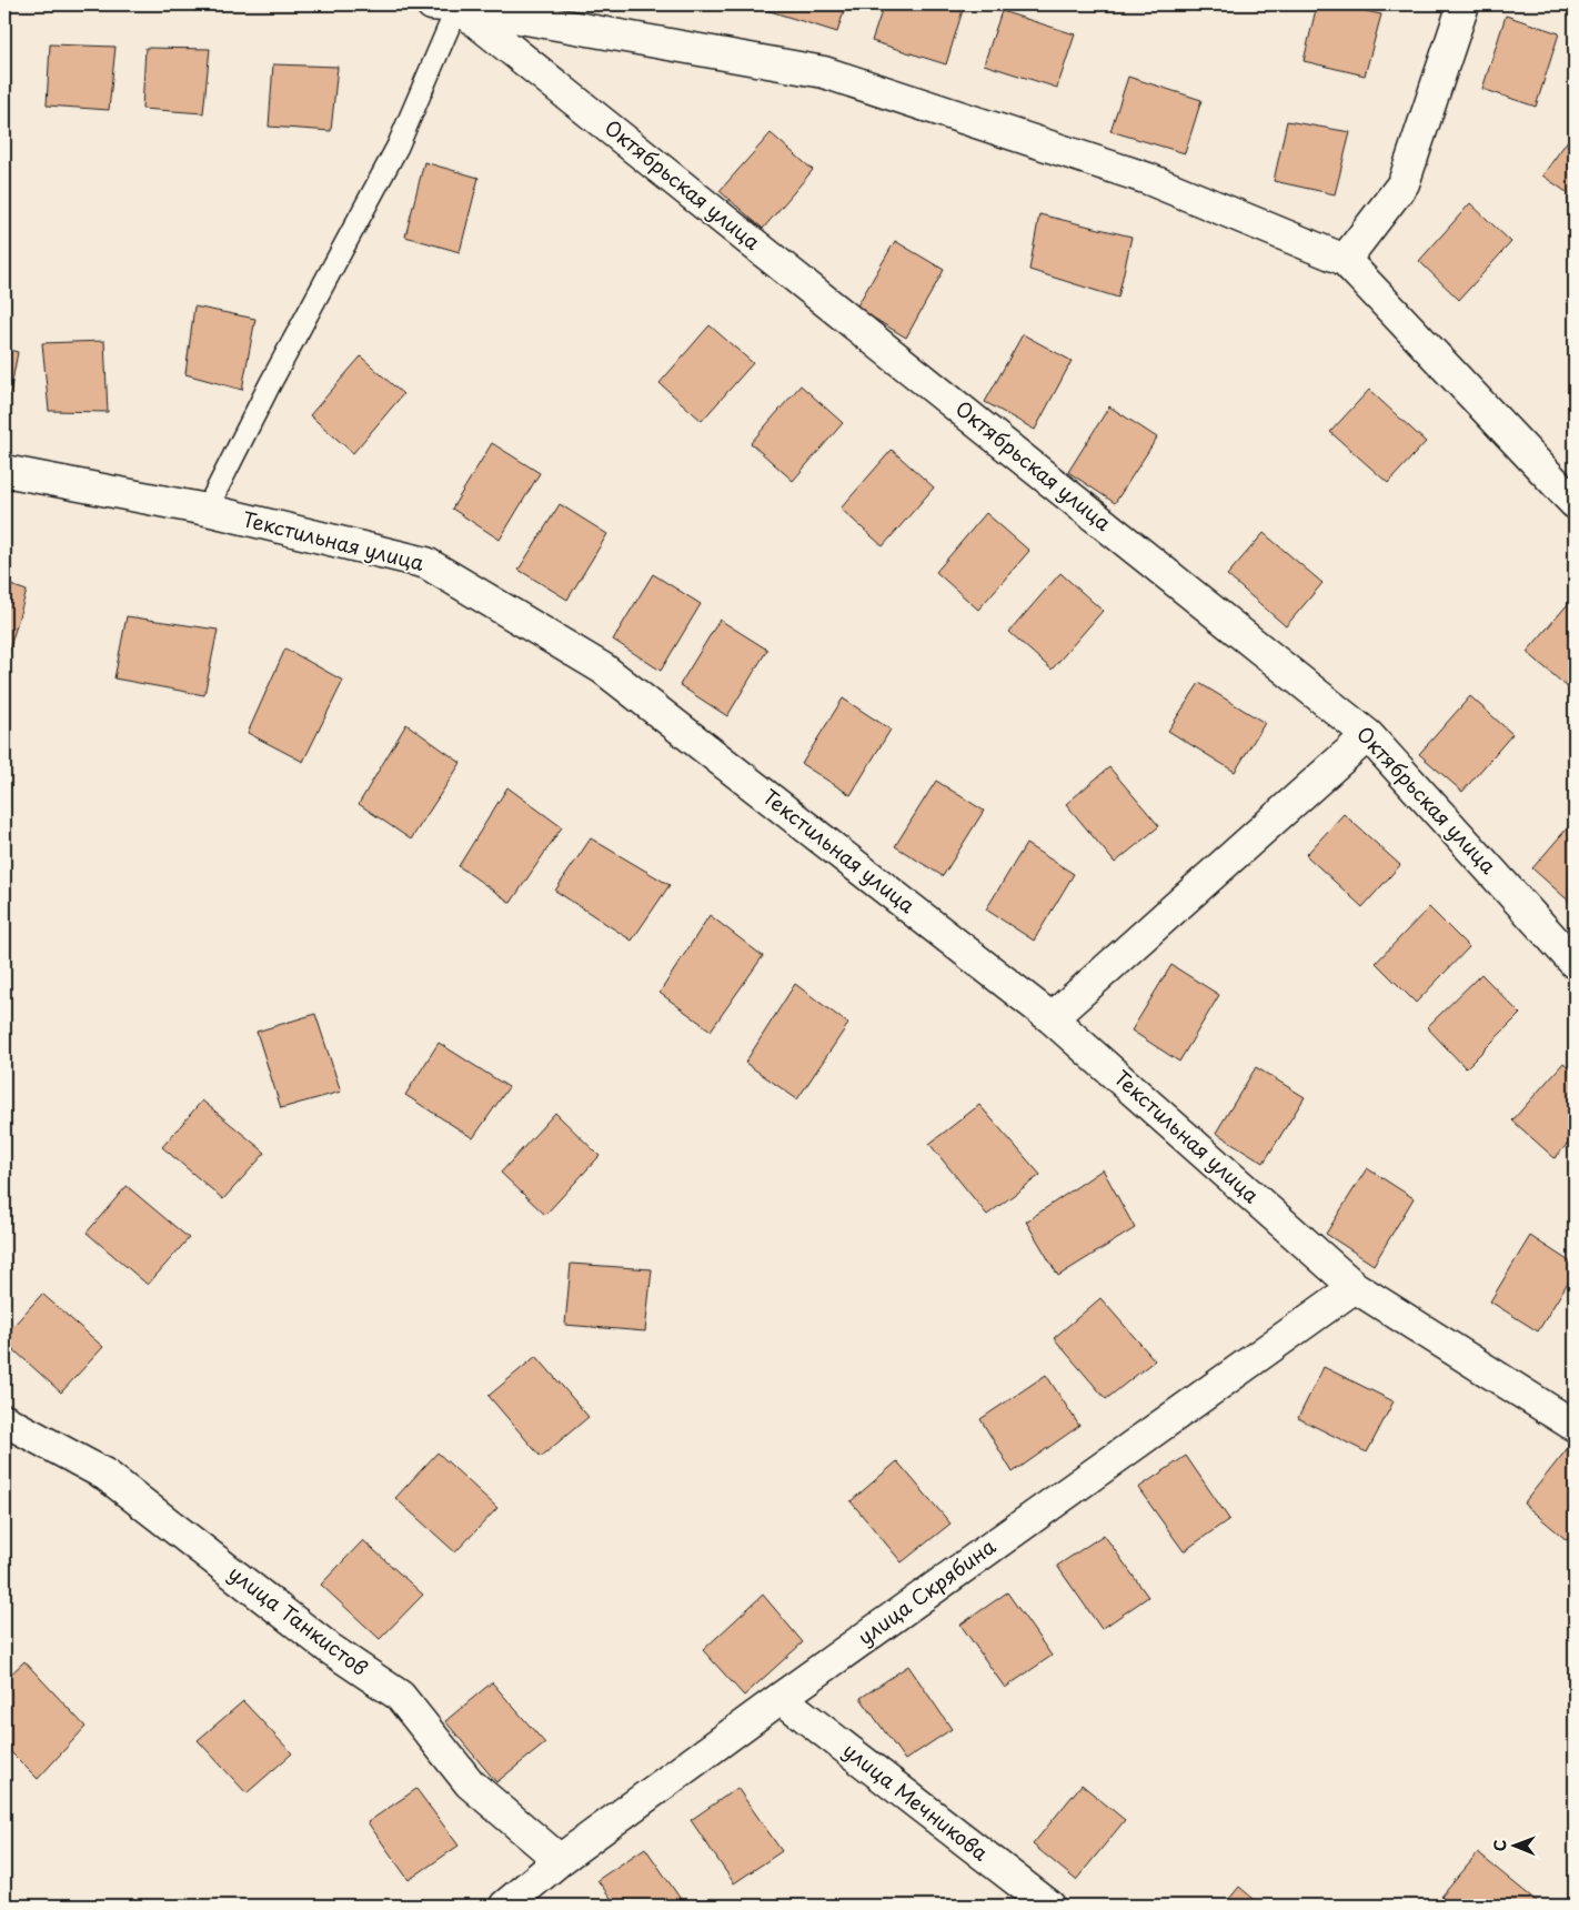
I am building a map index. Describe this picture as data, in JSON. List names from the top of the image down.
{
  "streets": {
    "street": [
      "Октябрьская улица",
      "Текстильная улица",
      "улица Скрябина",
      "улица Танкистов",
      "улица Мечникова"
    ]
  },
  "crossings": [
    ["Текстильная улица", "улица Скрябина"],
    ["улица Скрябина", "улица Танкистов"],
    ["улица Скрябина", "улица Мечникова"]
  ],
  "north": "left"
}
